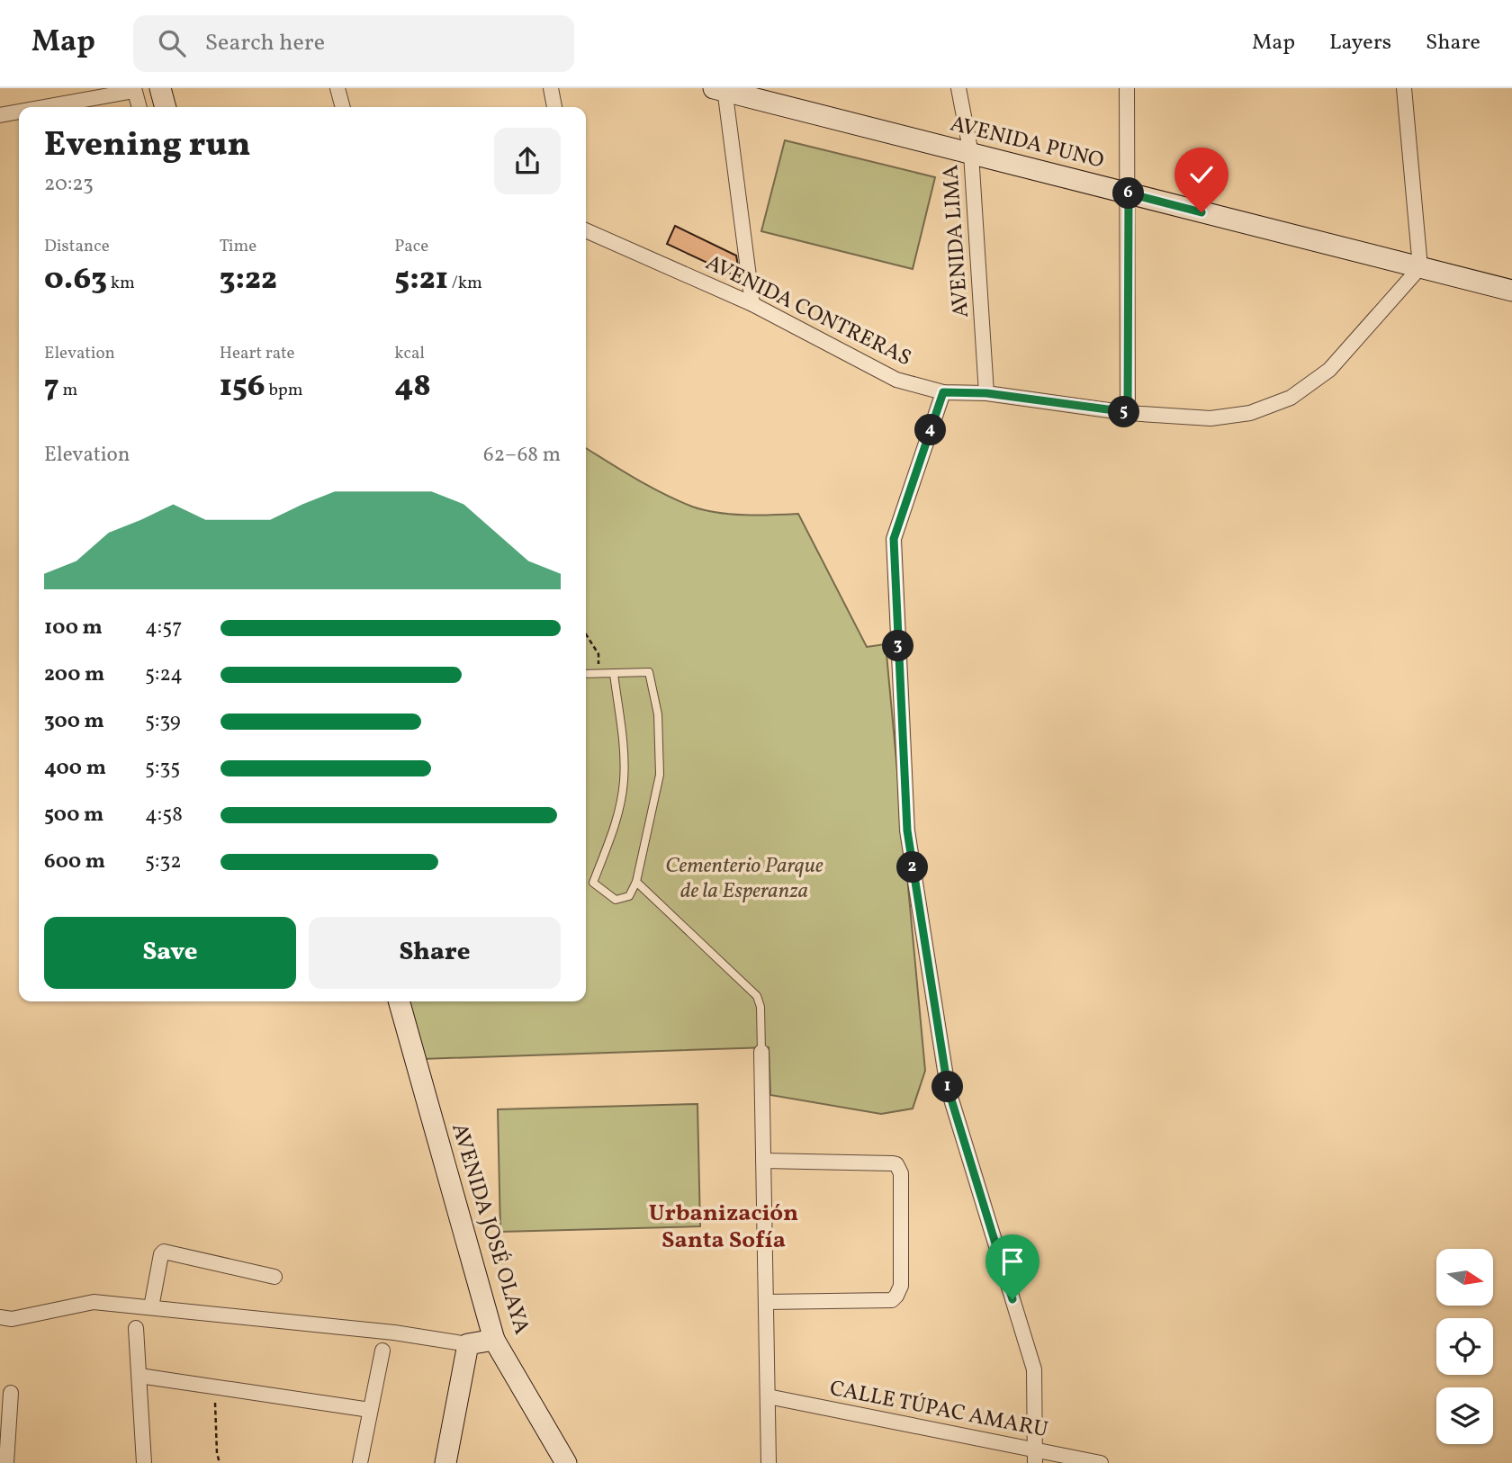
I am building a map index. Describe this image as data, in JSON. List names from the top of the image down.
{
  "streets": {
    "street": [
      "AVENIDA PUNO",
      "AVENIDA LIMA",
      "AVENIDA CONTRERAS",
      "AVENIDA JOSÉ OLAYA",
      "CALLE TÚPAC AMARU"
    ]
  },
  "crossings": [
    ["AVENIDA PUNO", "AVENIDA LIMA"],
    ["AVENIDA PUNO", "AVENIDA CONTRERAS"],
    ["AVENIDA LIMA", "AVENIDA CONTRERAS"]
  ],
  "districts": ["Urbanización Santa Sofía"],
  "parks": ["Cementerio Parque de la Esperanza"],
  "north": "right",
  "page": {
    "header": "Map",
    "search": "Search here",
    "nav": ["Map", "Layers", "Share"],
    "heading": ["Evening run", "20:23"],
    "pins": [
      "6",
      "5",
      "4",
      "3",
      "2",
      "1"
    ],
    "stats": [
      ["Distance", "0.63 km"],
      ["Time", "3:22"],
      ["Pace", "5:21 /km"],
      ["Elevation", "7 m"],
      ["Heart rate", "156 bpm"],
      ["kcal", "48"]
    ],
    "chart": ["Elevation", "62–68 m"],
    "list": [
      {
        "name": "100 m",
        "note": "4:57"
      },
      {
        "name": "200 m",
        "note": "5:24"
      },
      {
        "name": "300 m",
        "note": "5:39"
      },
      {
        "name": "400 m",
        "note": "5:35"
      },
      {
        "name": "500 m",
        "note": "4:58"
      },
      {
        "name": "600 m",
        "note": "5:32"
      }
    ],
    "buttons": ["Save", "Share"]
  }
}
